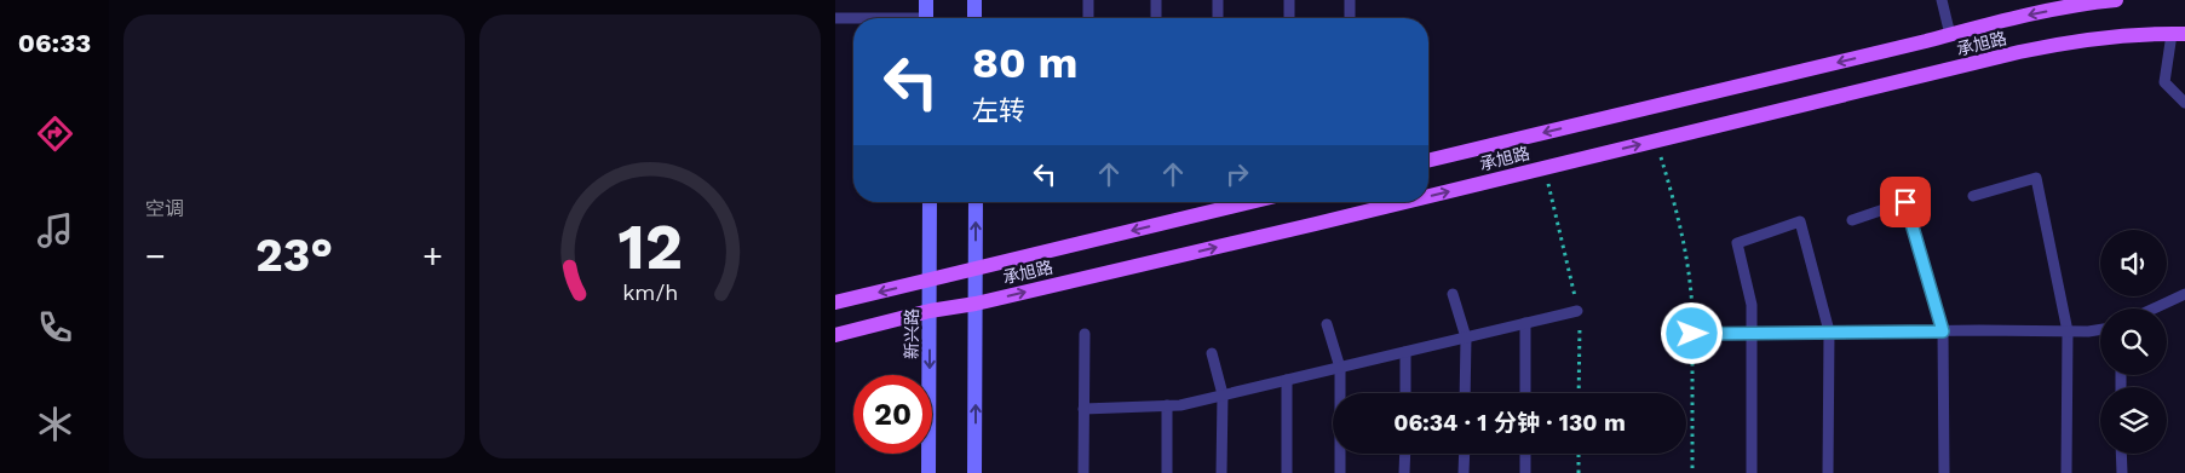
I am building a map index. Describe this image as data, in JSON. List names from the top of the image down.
{
  "streets": {
    "main road": ["承旭路", "新兴路"]
  },
  "crossings": [
    ["承旭路", "新兴路"]
  ],
  "page": {
    "tabs": "06:33",
    "tile": "空调",
    "turn": ["80 m", "左转"],
    "heat": ["−", "23°", "+"],
    "limit": "20",
    "trip": "06:34 · 1 分钟 · 130 m",
    "gauge": ["12", "km/h"]
  }
}
